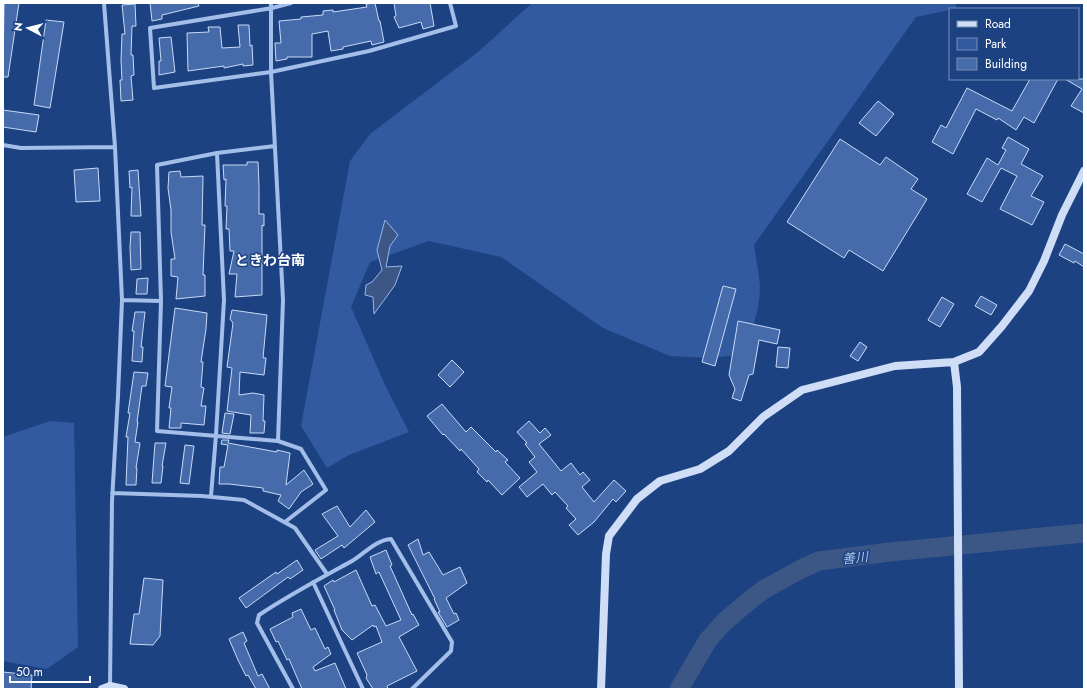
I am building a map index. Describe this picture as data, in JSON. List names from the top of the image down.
{
  "districts": ["ときわ台南"],
  "water": ["善川"],
  "legend": ["Road", "Park", "Building"],
  "scale_bar": "50 m",
  "north": "left"
}
